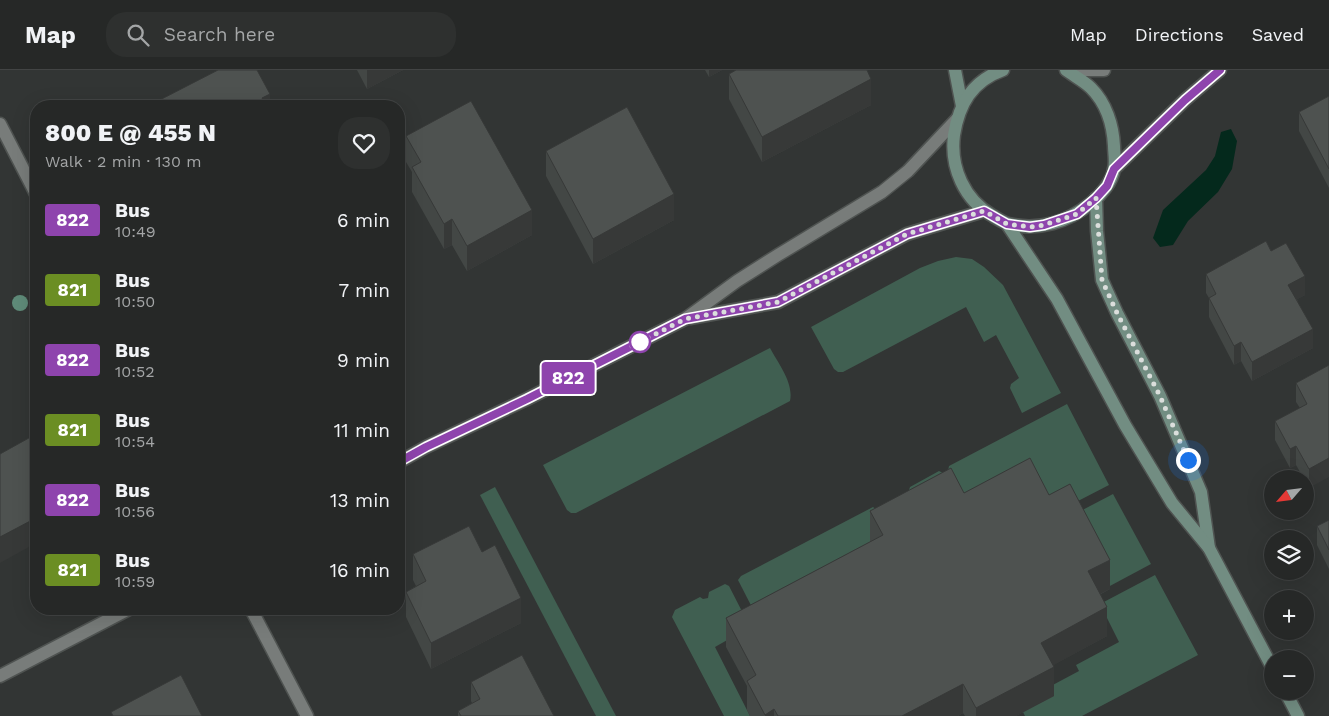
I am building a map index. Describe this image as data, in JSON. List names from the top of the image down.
{
  "lines": ["bus line 822"],
  "north": "bottom left",
  "page": {
    "header": "Map",
    "search": "Search here",
    "nav": ["Map", "Directions", "Saved"],
    "on_map": "822",
    "heading": ["800 E @ 455 N", "Walk · 2 min · 130 m"],
    "list": [
      {
        "mark": "822",
        "name": "Bus",
        "note": "10:49",
        "value": "6 min"
      },
      {
        "mark": "821",
        "name": "Bus",
        "note": "10:50",
        "value": "7 min"
      },
      {
        "mark": "822",
        "name": "Bus",
        "note": "10:52",
        "value": "9 min"
      },
      {
        "mark": "821",
        "name": "Bus",
        "note": "10:54",
        "value": "11 min"
      },
      {
        "mark": "822",
        "name": "Bus",
        "note": "10:56",
        "value": "13 min"
      },
      {
        "mark": "821",
        "name": "Bus",
        "note": "10:59",
        "value": "16 min"
      }
    ],
    "map_buttons": ["+", "−"]
  }
}
